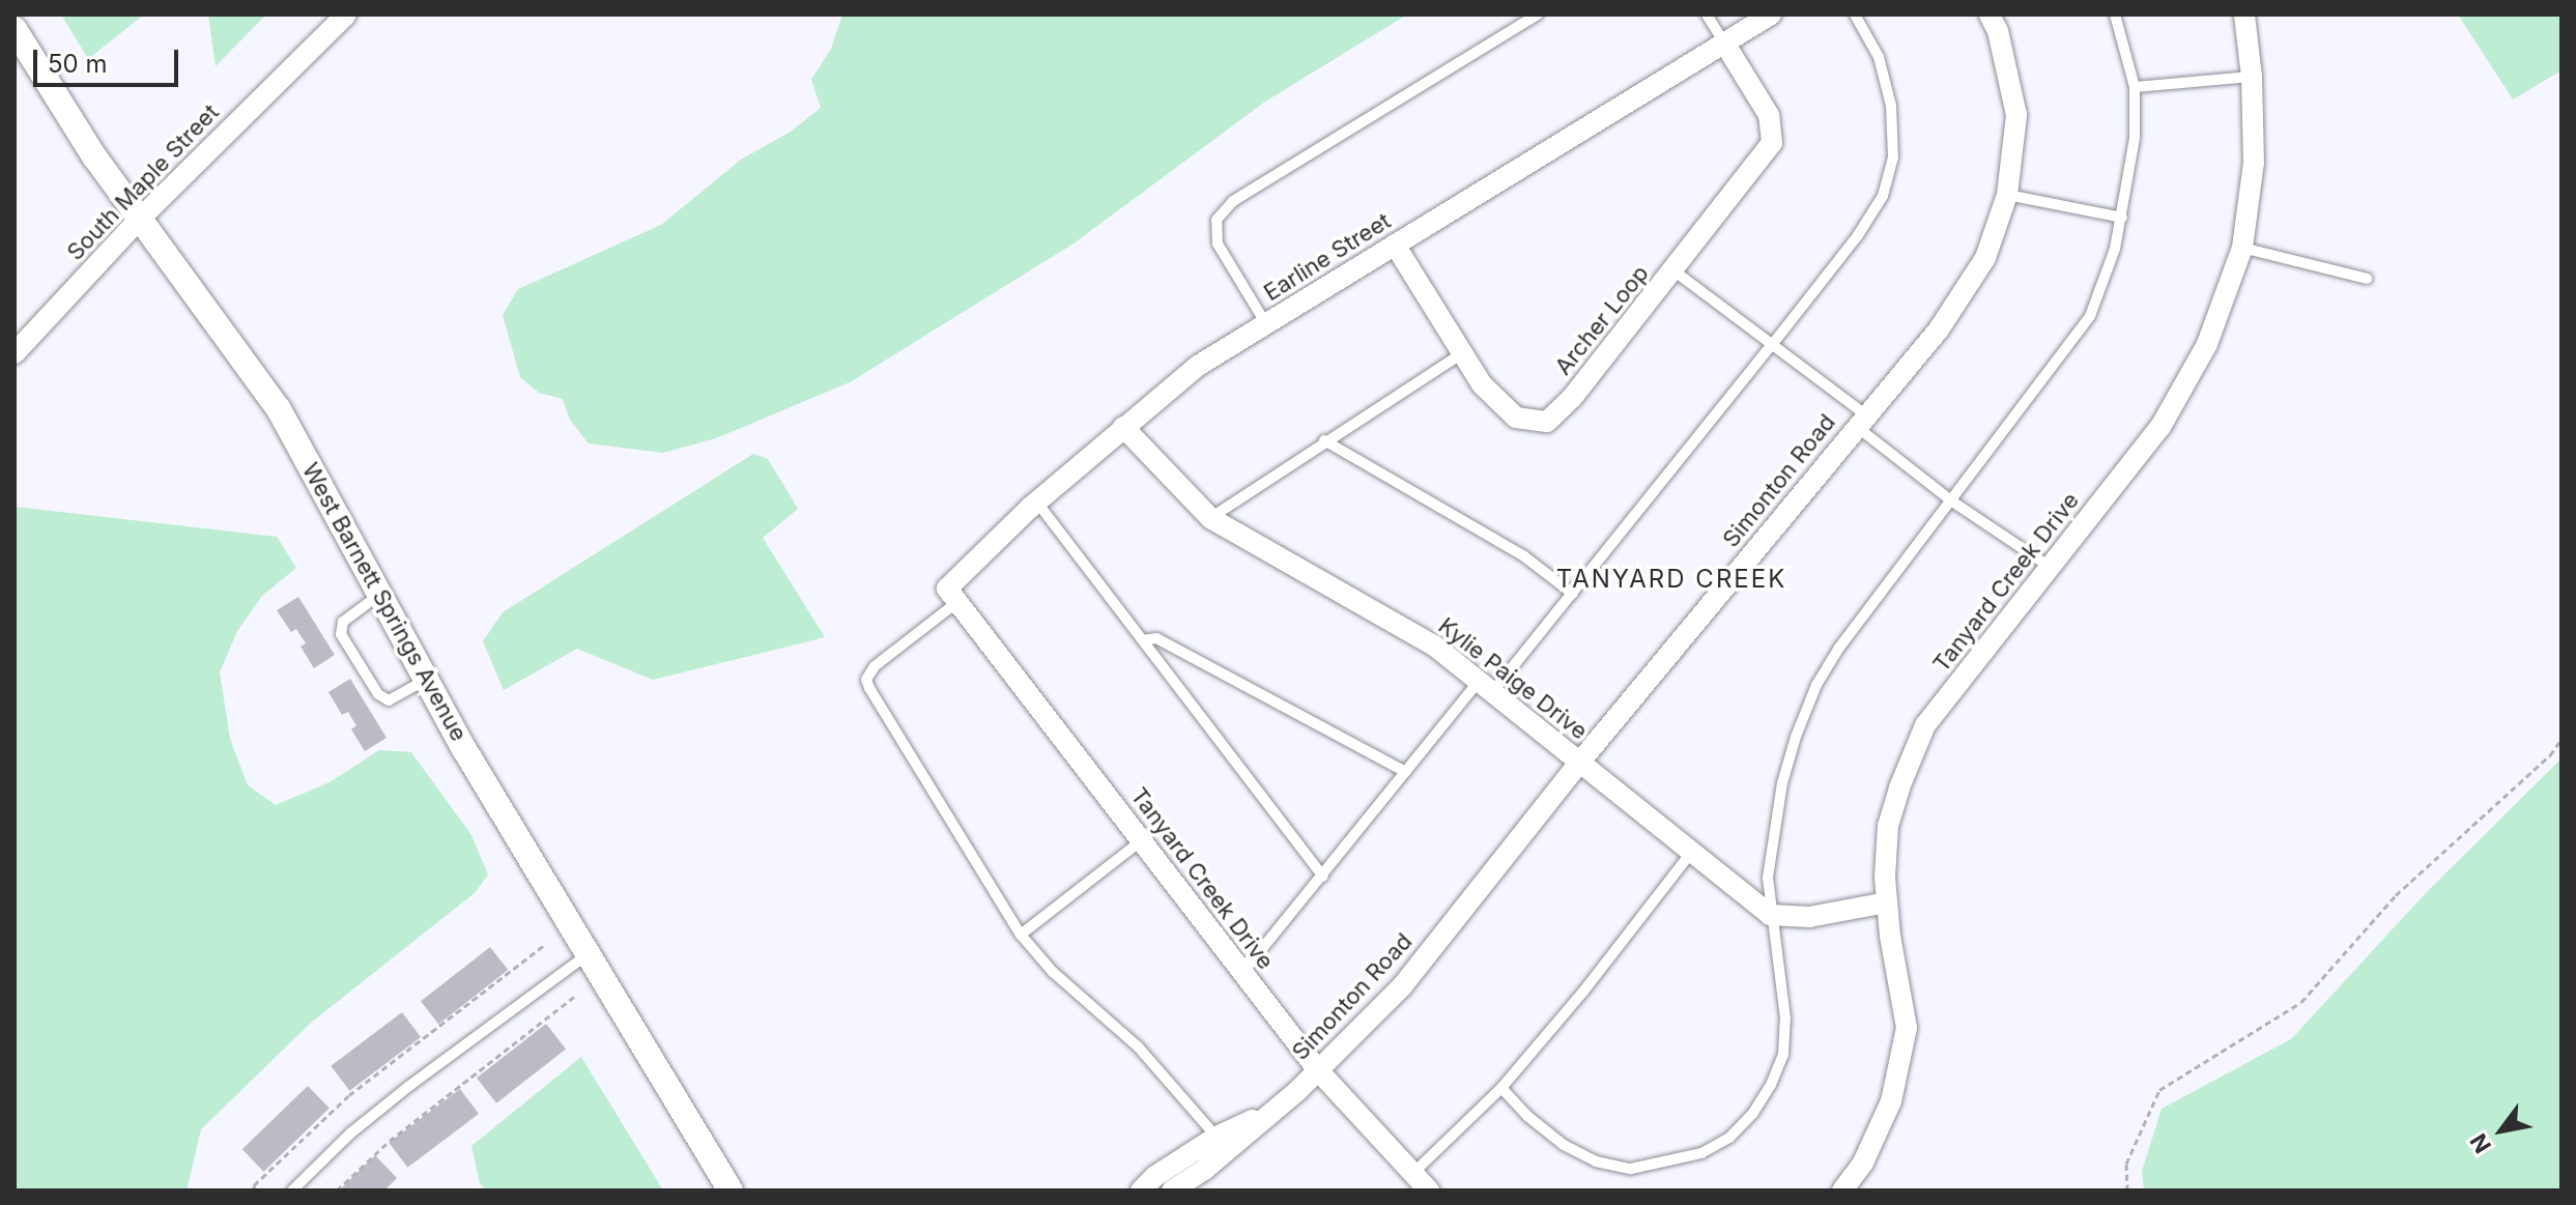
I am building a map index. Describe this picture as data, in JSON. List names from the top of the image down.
{
  "streets": {
    "street": [
      "South Maple Street",
      "Earline Street",
      "Archer Loop",
      "Simonton Road",
      "Tanyard Creek Drive",
      "West Barnett Springs Avenue",
      "Kylie Paige Drive"
    ]
  },
  "crossings": [
    ["South Maple Street", "West Barnett Springs Avenue"],
    ["Earline Street", "Archer Loop"],
    ["Earline Street", "Tanyard Creek Drive"],
    ["Earline Street", "Kylie Paige Drive"],
    ["Simonton Road", "Tanyard Creek Drive"],
    ["Simonton Road", "Kylie Paige Drive"]
  ],
  "districts": ["TANYARD CREEK"],
  "scale_bar": "50 m",
  "north": "bottom left"
}
